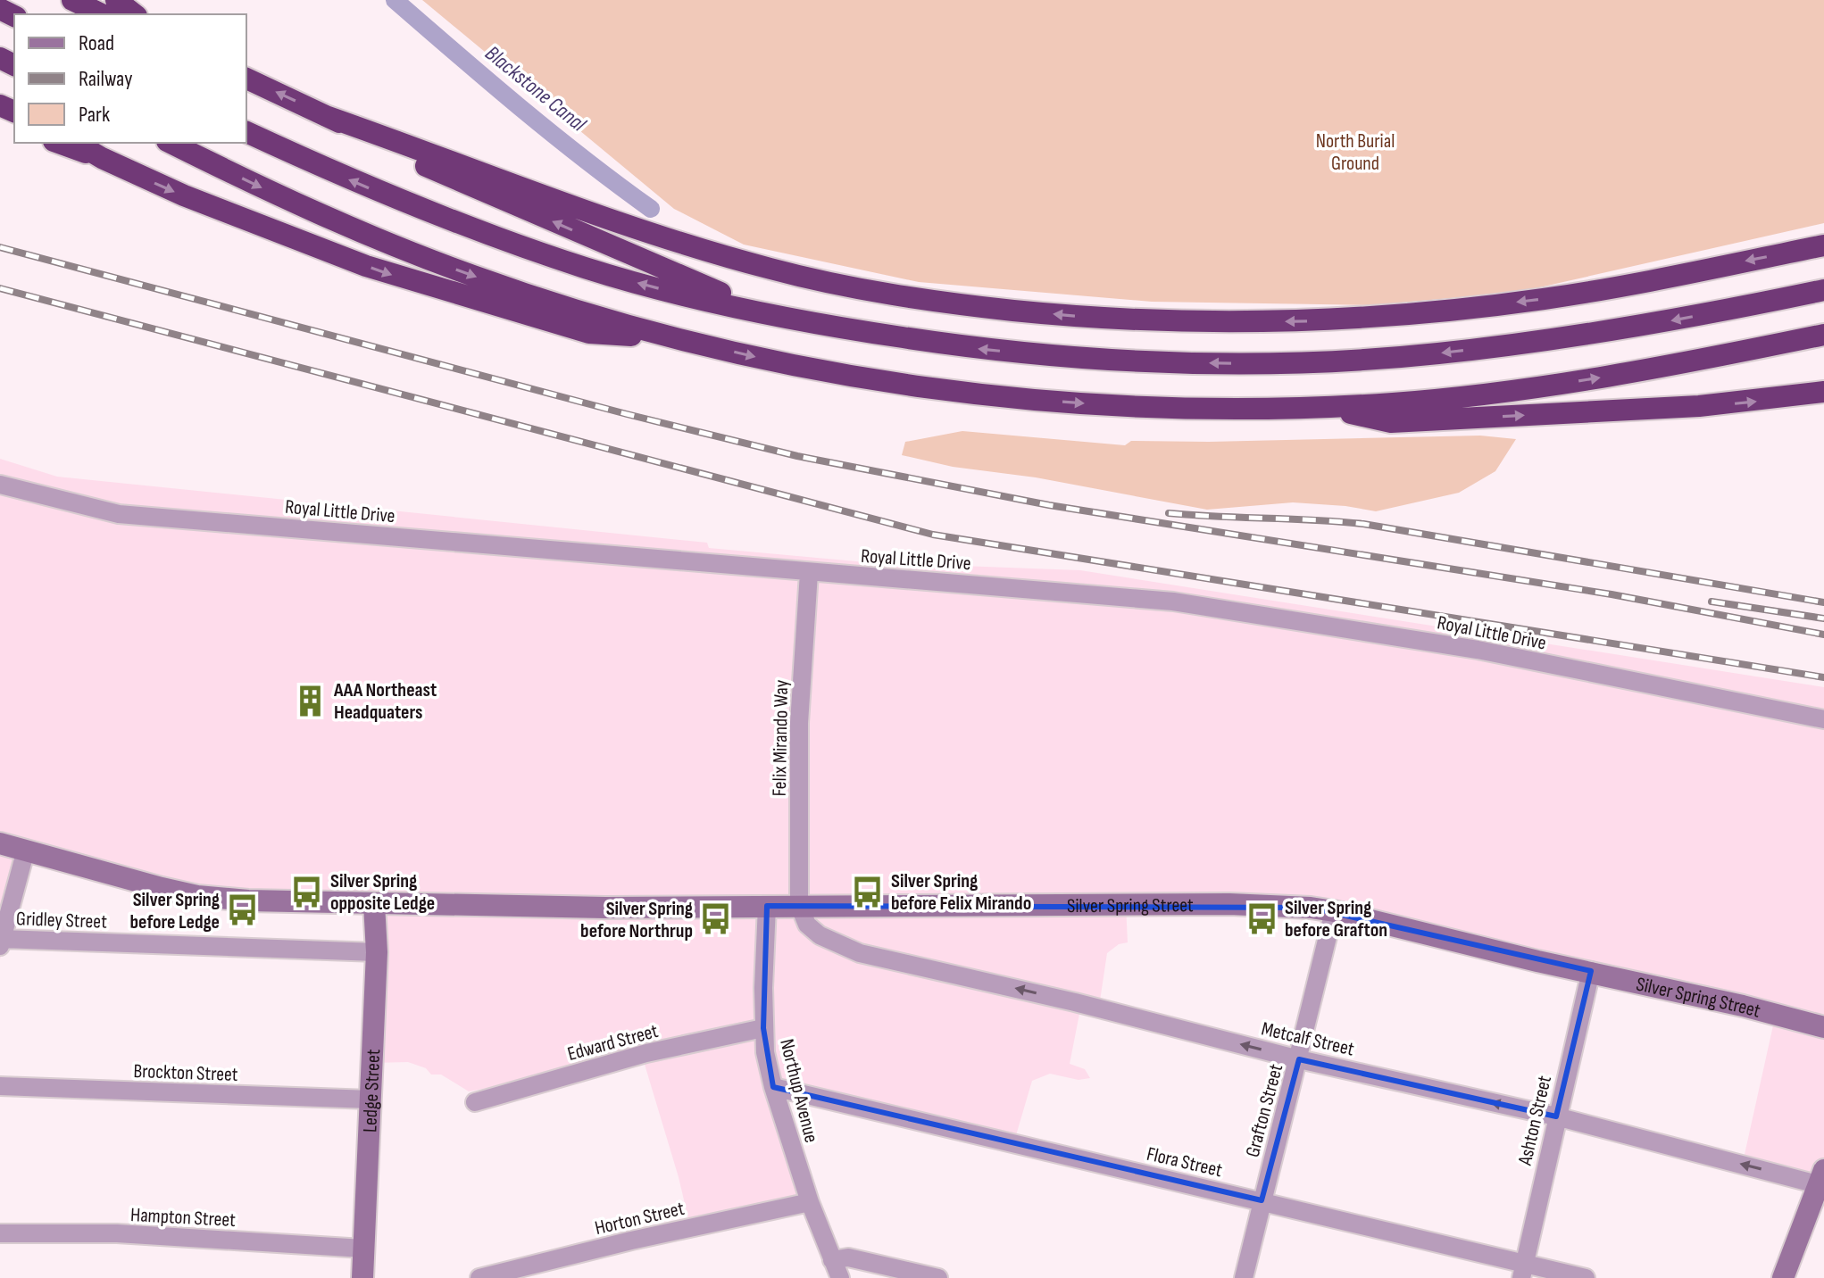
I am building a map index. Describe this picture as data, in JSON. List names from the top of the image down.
{
  "streets": {
    "main road": ["Silver Spring Street", "Ledge Street"],
    "street": [
      "Royal Little Drive",
      "Felix Mirando Way",
      "Gridley Street",
      "Metcalf Street",
      "Edward Street",
      "Brockton Street",
      "Northup Avenue",
      "Grafton Street",
      "Ashton Street",
      "Flora Street",
      "Hampton Street",
      "Horton Street"
    ]
  },
  "crossings": [
    ["Royal Little Drive", "Felix Mirando Way"],
    ["Felix Mirando Way", "Silver Spring Street"],
    ["Felix Mirando Way", "Metcalf Street"],
    ["Silver Spring Street", "Metcalf Street"],
    ["Silver Spring Street", "Ledge Street"],
    ["Silver Spring Street", "Northup Avenue"],
    ["Silver Spring Street", "Grafton Street"],
    ["Silver Spring Street", "Ashton Street"],
    ["Gridley Street", "Ledge Street"],
    ["Metcalf Street", "Grafton Street"],
    ["Metcalf Street", "Ashton Street"],
    ["Edward Street", "Northup Avenue"],
    ["Brockton Street", "Ledge Street"],
    ["Ledge Street", "Hampton Street"],
    ["Northup Avenue", "Flora Street"],
    ["Northup Avenue", "Horton Street"],
    ["Grafton Street", "Flora Street"],
    ["Ashton Street", "Flora Street"]
  ],
  "one_way": ["Metcalf Street"],
  "water": ["Blackstone Canal"],
  "parks": ["North Burial Ground"],
  "places": {
    "building": ["AAA Northeast Headquaters"],
    "bus stop": [
      "Silver Spring opposite Ledge",
      "Silver Spring before Felix Mirando",
      "Silver Spring before Ledge",
      "Silver Spring before Grafton",
      "Silver Spring before Northrup"
    ]
  },
  "legend": ["Road", "Railway", "Park"]
}
